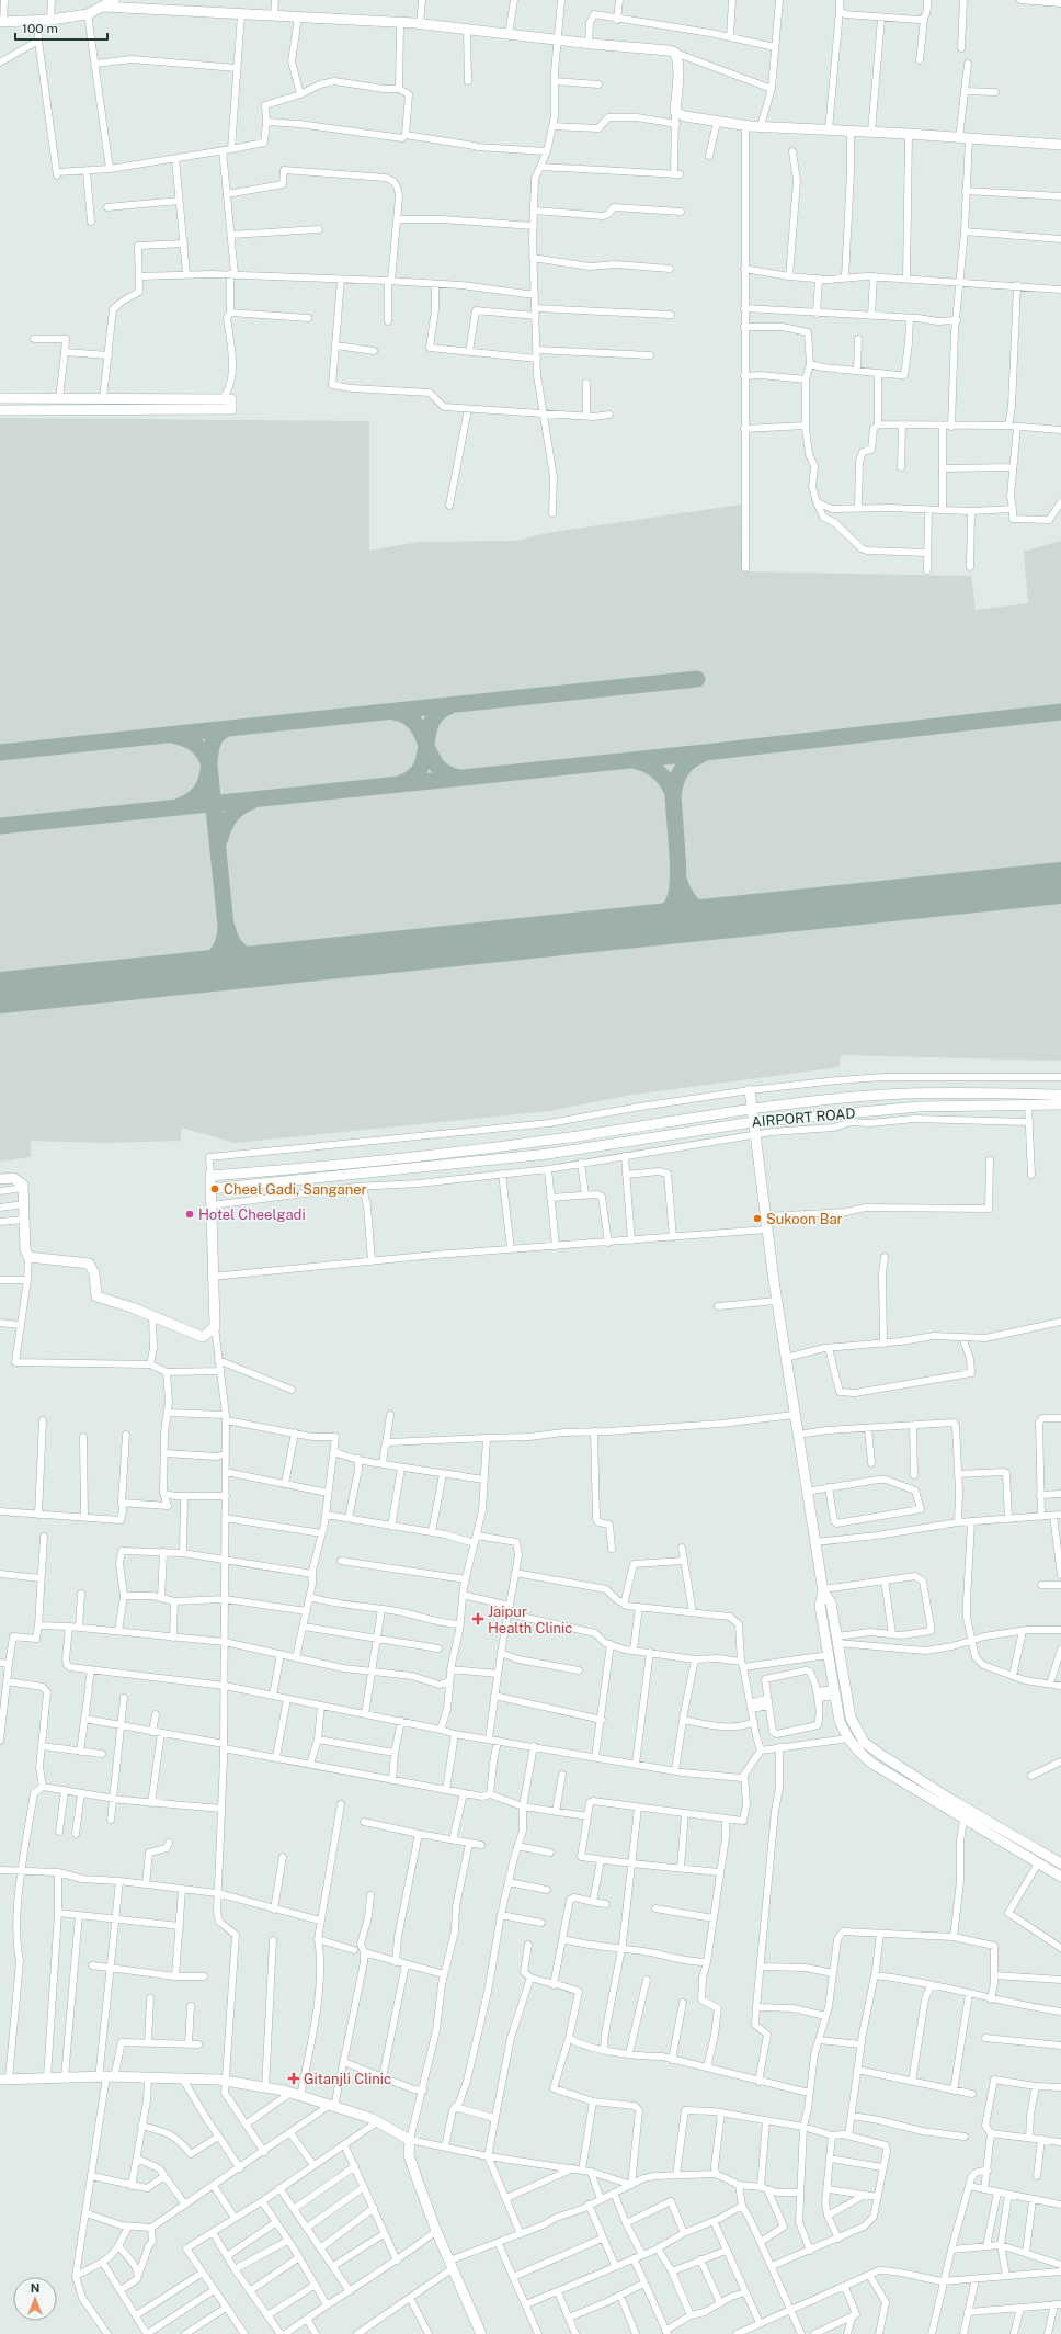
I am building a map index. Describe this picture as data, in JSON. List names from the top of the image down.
{
  "streets": {
    "street": ["AIRPORT ROAD"]
  },
  "places": {
    "other": ["Cheel Gadi, Sanganer", "Hotel Cheelgadi", "Sukoon Bar"],
    "health": ["Jaipur Health Clinic", "Gitanjli Clinic"]
  },
  "scale_bar": "100 m",
  "north": "top"
}
